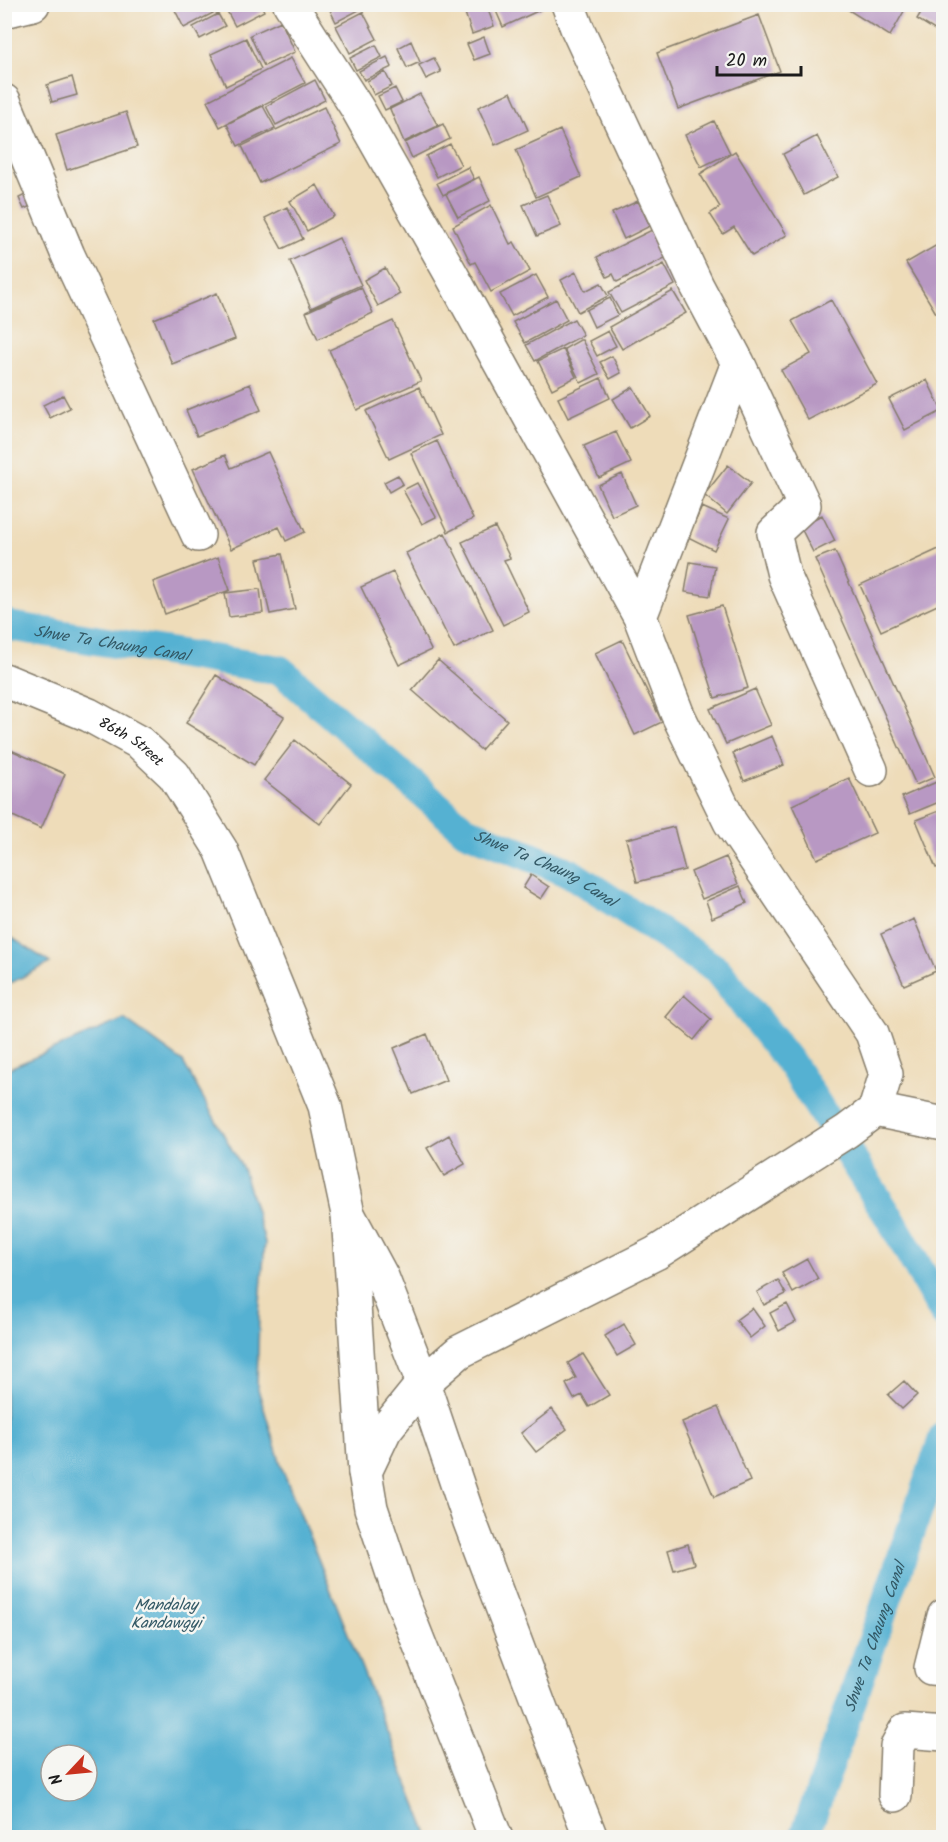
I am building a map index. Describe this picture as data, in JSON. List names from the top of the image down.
{
  "streets": {
    "street": ["86th Street"]
  },
  "water": ["Shwe Ta Chaung Canal", "Mandalay Kandawgyi"],
  "scale_bar": "20 m",
  "north": "bottom left"
}
